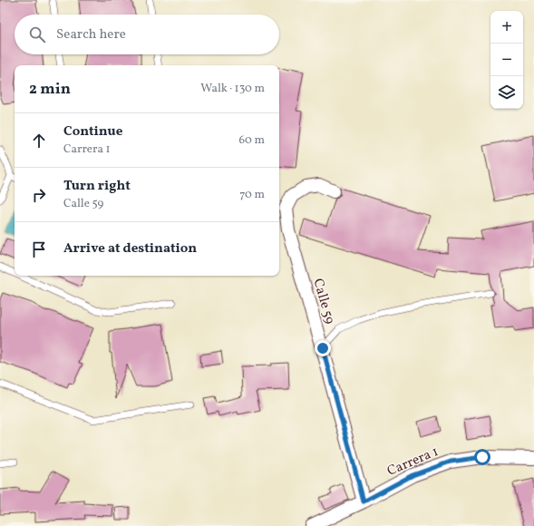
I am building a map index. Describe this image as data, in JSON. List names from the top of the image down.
{
  "streets": {
    "street": ["Calle 59", "Carrera 1"]
  },
  "crossings": [
    ["Calle 59", "Carrera 1"]
  ],
  "page": {
    "map_buttons": ["+", "−"],
    "search": "Search here",
    "heading": ["2 min", "Walk · 130 m"],
    "list": [
      ["Continue", "Carrera 1", "60 m"],
      ["Turn right", "Calle 59", "70 m"],
      "Arrive at destination"
    ]
  }
}
